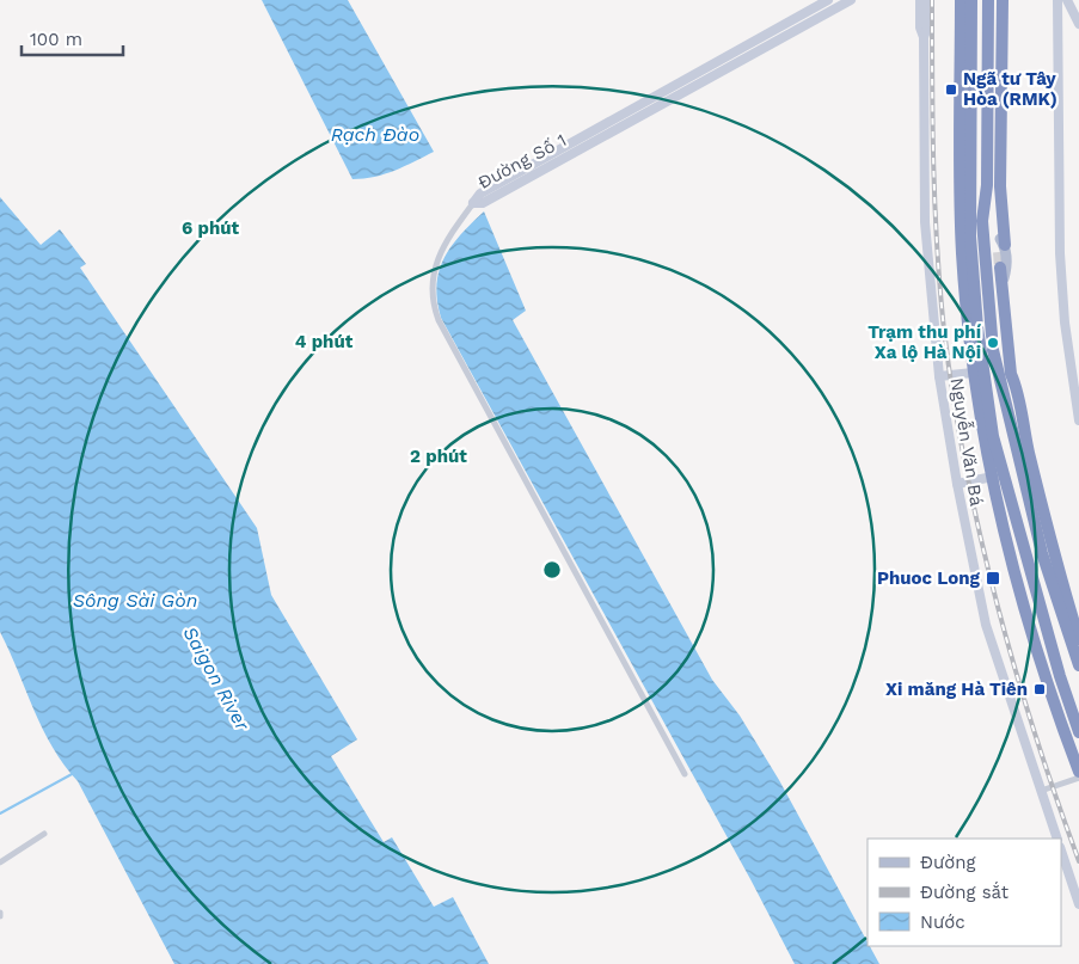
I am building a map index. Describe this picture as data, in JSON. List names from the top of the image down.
{
  "streets": {
    "main road": ["Đường Số 1", "Nguyễn Văn Bá"]
  },
  "water": ["Rạch Đào", "Sông Sài Gòn", "Saigon River"],
  "places": {
    "transit": ["Ngã tư Tây Hòa (RMK)", "Phuoc Long", "Xi măng Hà Tiên"],
    "other": ["Trạm thu phí Xa lộ Hà Nội"]
  },
  "legend": ["Đường", "Đường sắt", "Nước"],
  "scale_bar": "100 m",
  "rings": ["6 phút", "4 phút", "2 phút"]
}
